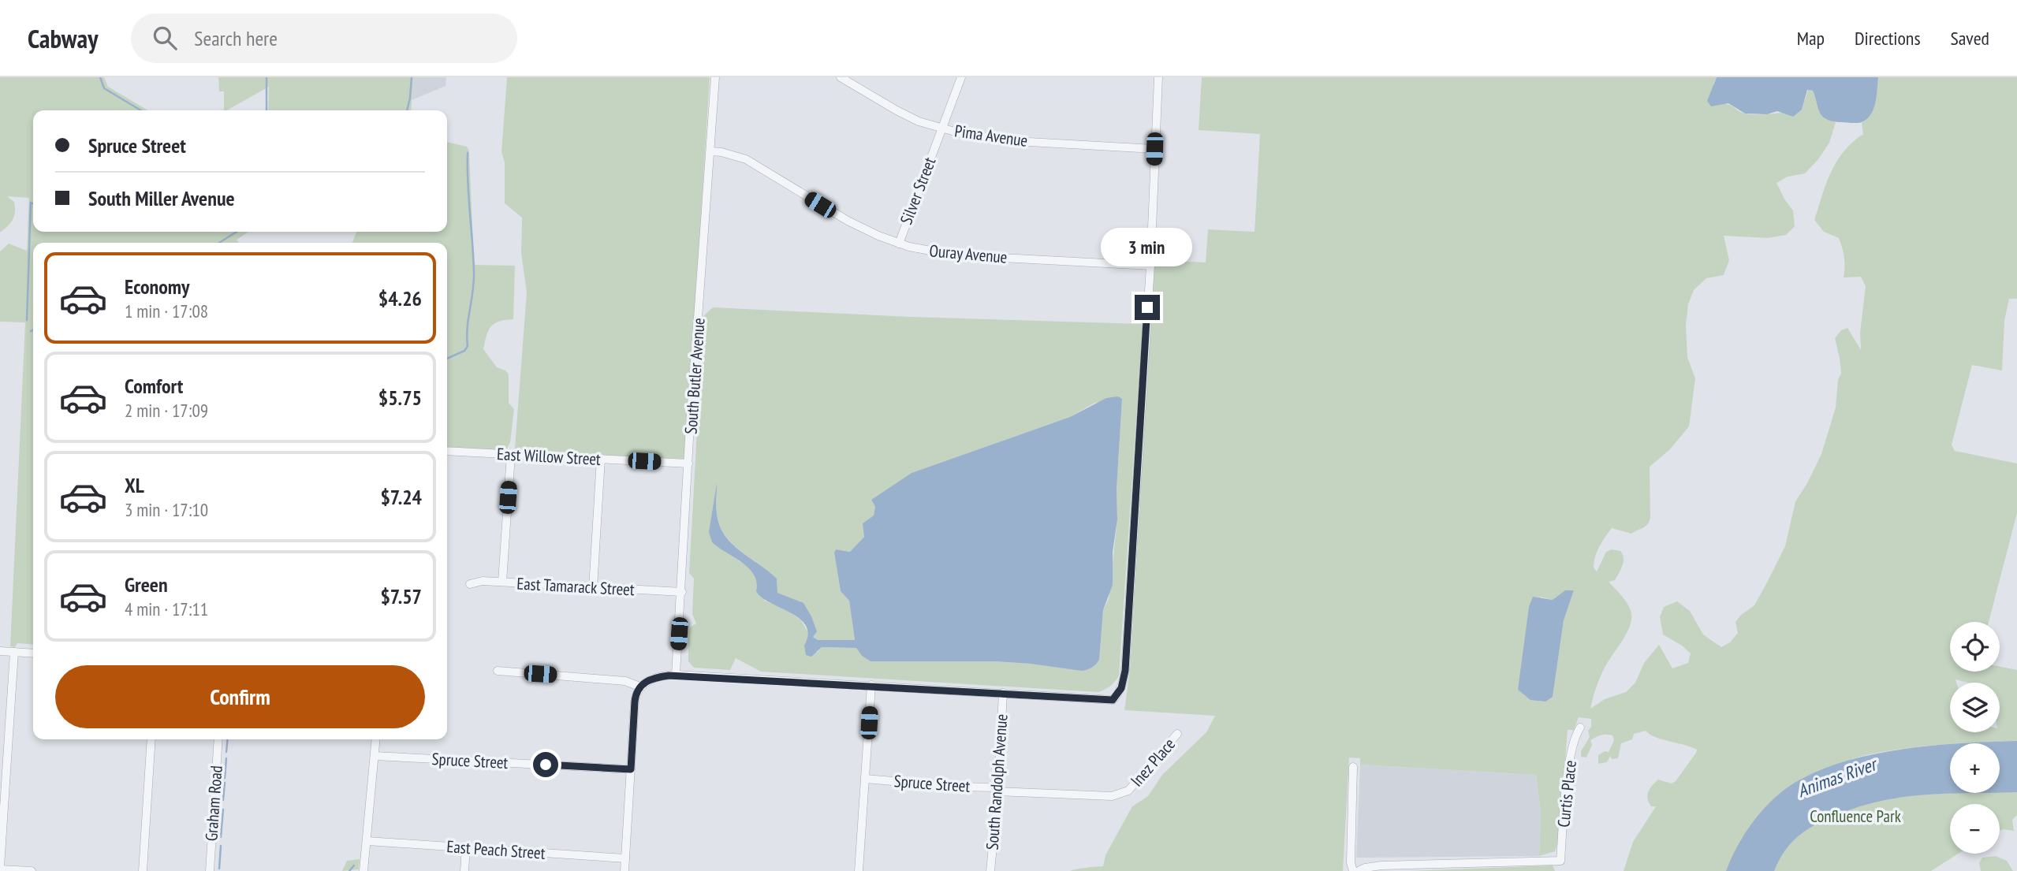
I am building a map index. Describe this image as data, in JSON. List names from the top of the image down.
{
  "streets": {
    "street": [
      "Pima Avenue",
      "Silver Street",
      "Ouray Avenue",
      "South Butler Avenue",
      "East Willow Street",
      "East Tamarack Street",
      "Spruce Street",
      "Inez Place",
      "South Randolph Avenue",
      "Curtis Place",
      "Graham Road",
      "East Peach Street"
    ]
  },
  "crossings": [
    ["Pima Avenue", "Silver Street"],
    ["Silver Street", "Ouray Avenue"],
    ["Ouray Avenue", "South Butler Avenue"],
    ["South Butler Avenue", "East Willow Street"],
    ["South Butler Avenue", "East Tamarack Street"],
    ["Spruce Street", "Inez Place"],
    ["Spruce Street", "South Randolph Avenue"]
  ],
  "water": ["Animas River"],
  "parks": ["Confluence Park"],
  "page": {
    "header": "Cabway",
    "search": "Search here",
    "nav": ["Map", "Directions", "Saved"],
    "banner": ["Spruce Street", "South Miller Avenue"],
    "bubble": "3 min",
    "list": [
      {
        "name": "Economy",
        "note": "1 min · 17:08",
        "value": "$4.26"
      },
      {
        "name": "Comfort",
        "note": "2 min · 17:09",
        "value": "$5.75"
      },
      {
        "name": "XL",
        "note": "3 min · 17:10",
        "value": "$7.24"
      },
      {
        "name": "Green",
        "note": "4 min · 17:11",
        "value": "$7.57"
      }
    ],
    "map_buttons": ["+", "−"],
    "buttons": "Confirm"
  }
}
